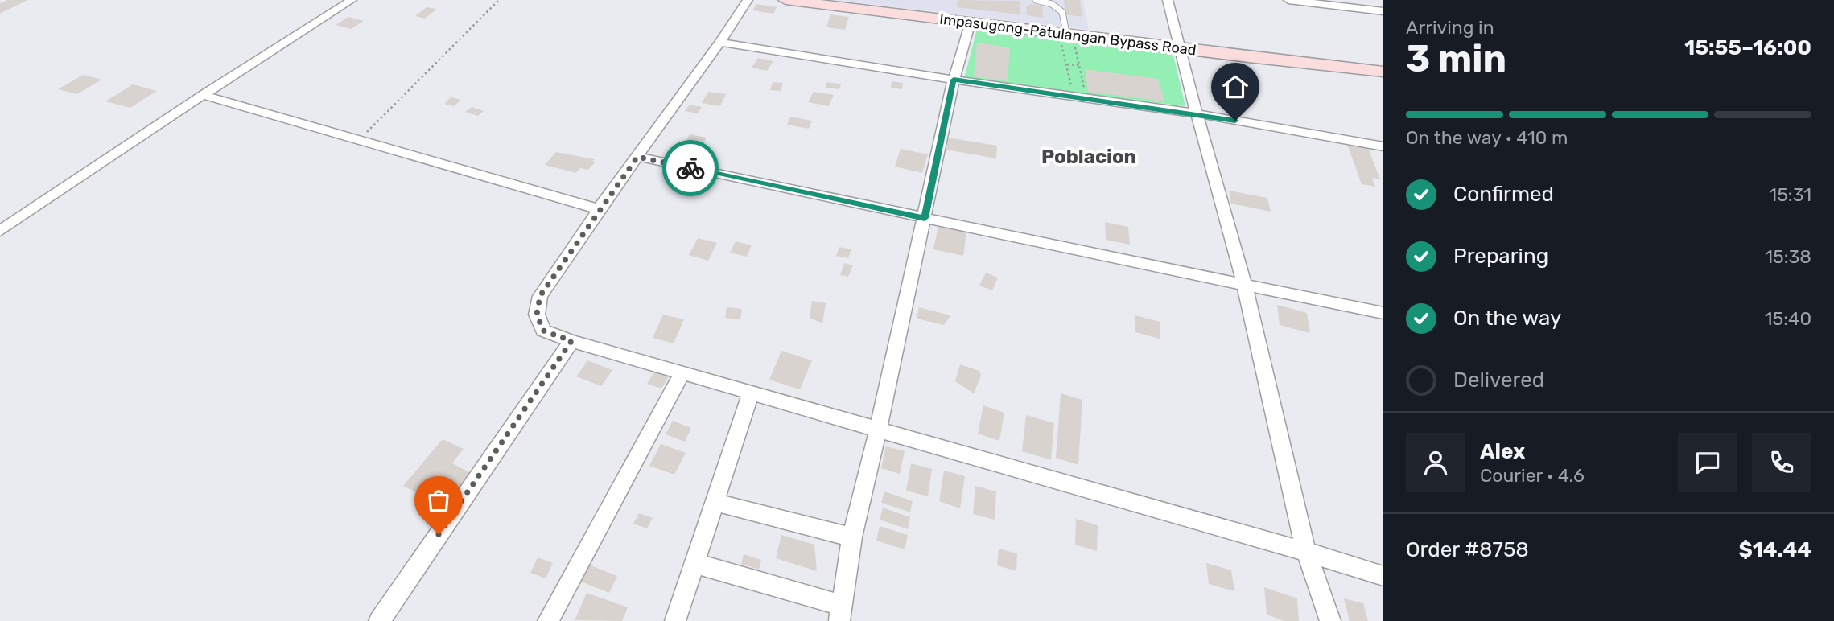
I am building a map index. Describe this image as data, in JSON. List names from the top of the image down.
{
  "streets": {
    "main road": ["Impasugong-Patulangan Bypass Road"]
  },
  "districts": ["Poblacion"],
  "page": {
    "heading": ["3 min", "Arriving in", "15:55–16:00"],
    "panel": [
      "Alex",
      "Courier · 4.6",
      "Order #8758",
      "$14.44"
    ],
    "bar": "On the way · 410 m",
    "list": [
      ["Confirmed", "15:31"],
      ["Preparing", "15:38"],
      ["On the way", "15:40"],
      "Delivered"
    ]
  }
}
